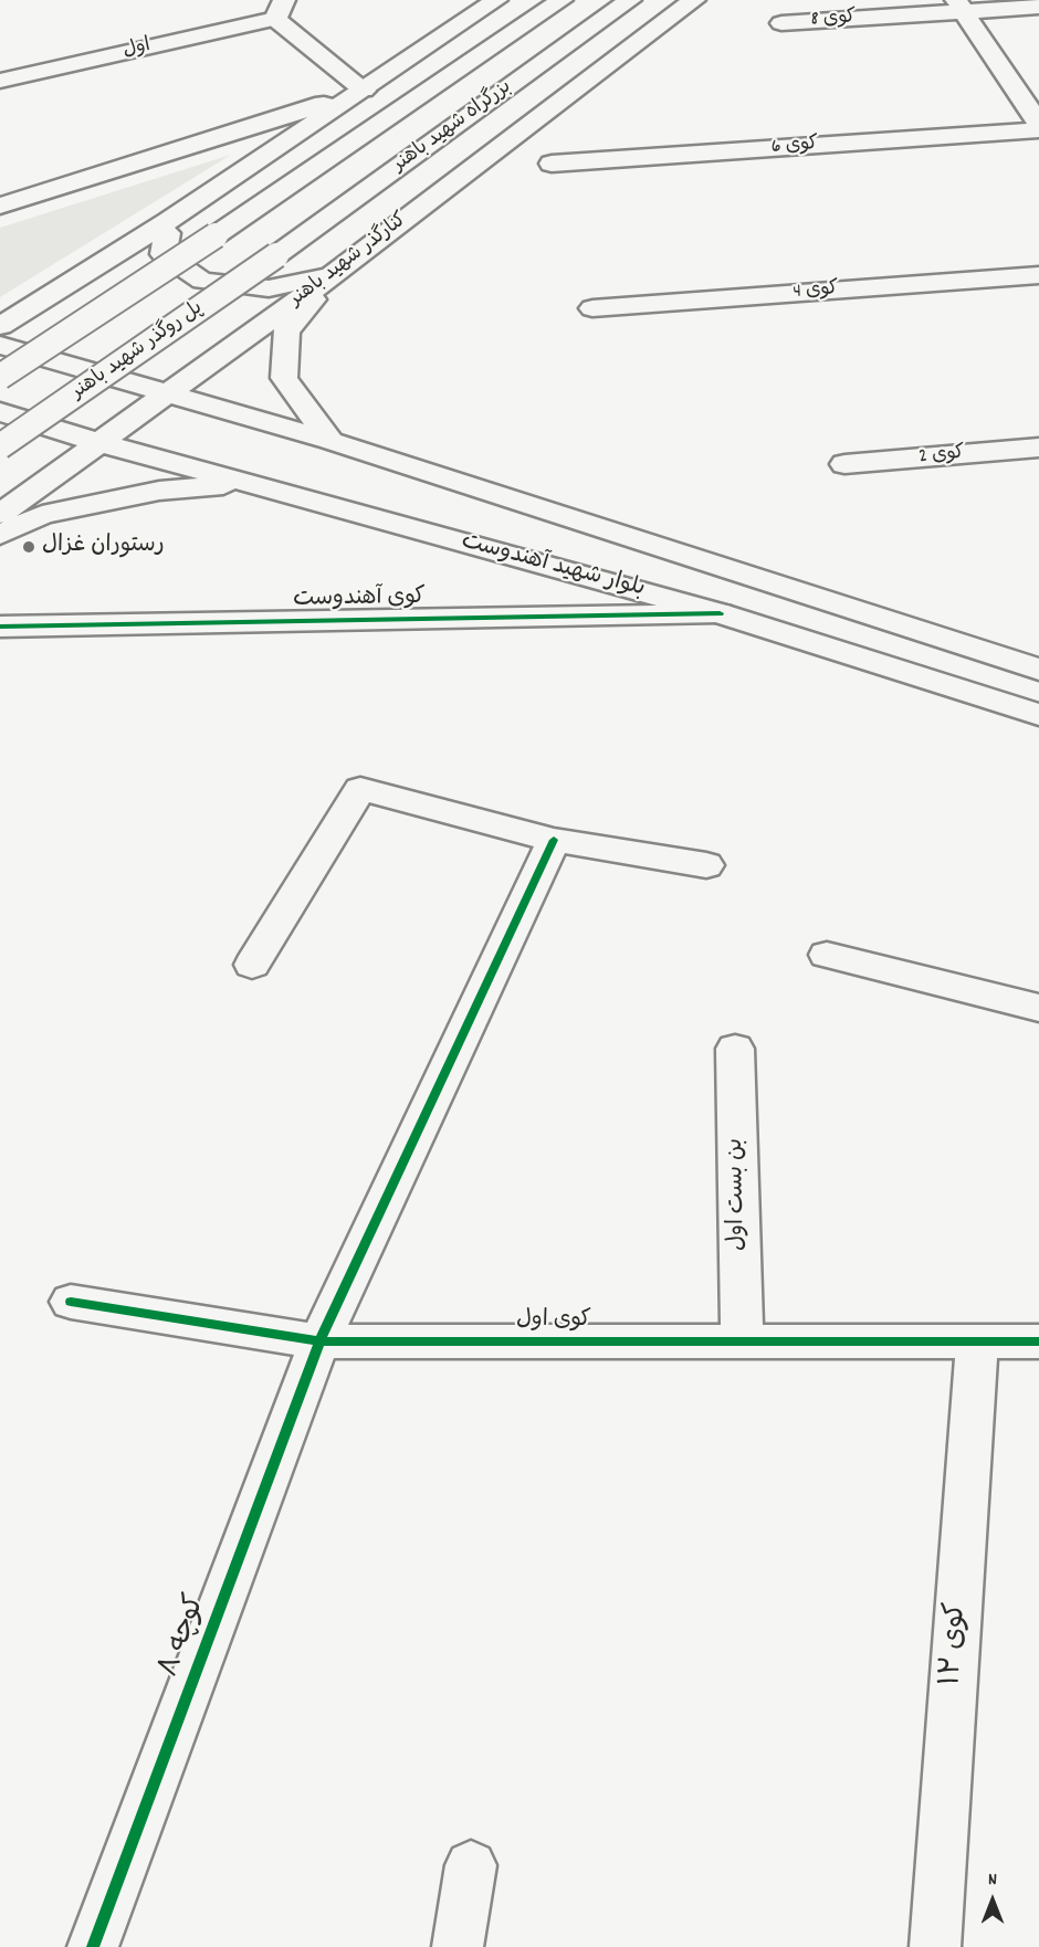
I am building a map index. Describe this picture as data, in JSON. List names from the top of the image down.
{
  "streets": {
    "main road": [
      "کوی 8",
      "اول",
      "بزرگراه شهید باهنر",
      "کوی 6",
      "کنارگذر شهید باهنر",
      "کوی 4",
      "پل روگذر شهید باهنر",
      "کوی 2",
      "بلوار شهید آهندوست",
      "کوی آهندوست",
      "بن بست اول",
      "کوی اول",
      "کوچه ۸",
      "کوی ۱۲"
    ]
  },
  "crossings": [
    ["بزرگراه شهید باهنر", "پل روگذر شهید باهنر"],
    ["کنارگذر شهید باهنر", "بلوار شهید آهندوست"],
    ["بلوار شهید آهندوست", "کوی آهندوست"],
    ["بن بست اول", "کوی اول"],
    ["کوی اول", "کوچه ۸"],
    ["کوی اول", "کوی ۱۲"]
  ],
  "places": ["رستوران غزال"],
  "north": "top"
}
